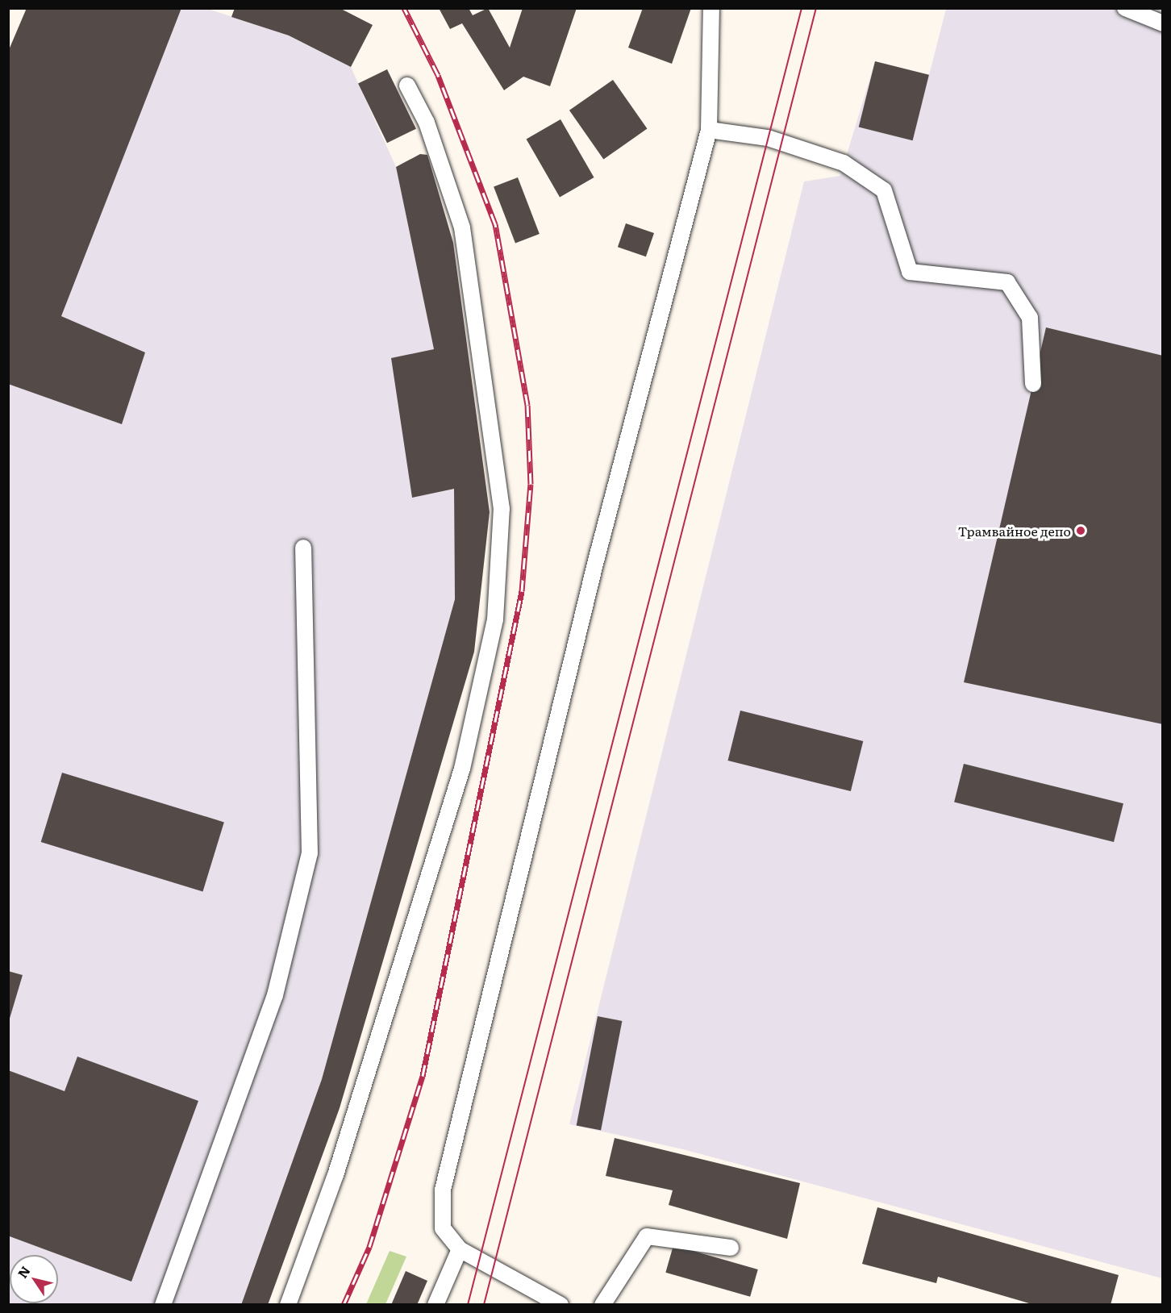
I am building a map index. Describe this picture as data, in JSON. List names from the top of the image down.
{
  "places": ["Трамвайное депо"],
  "north": "top left"
}
